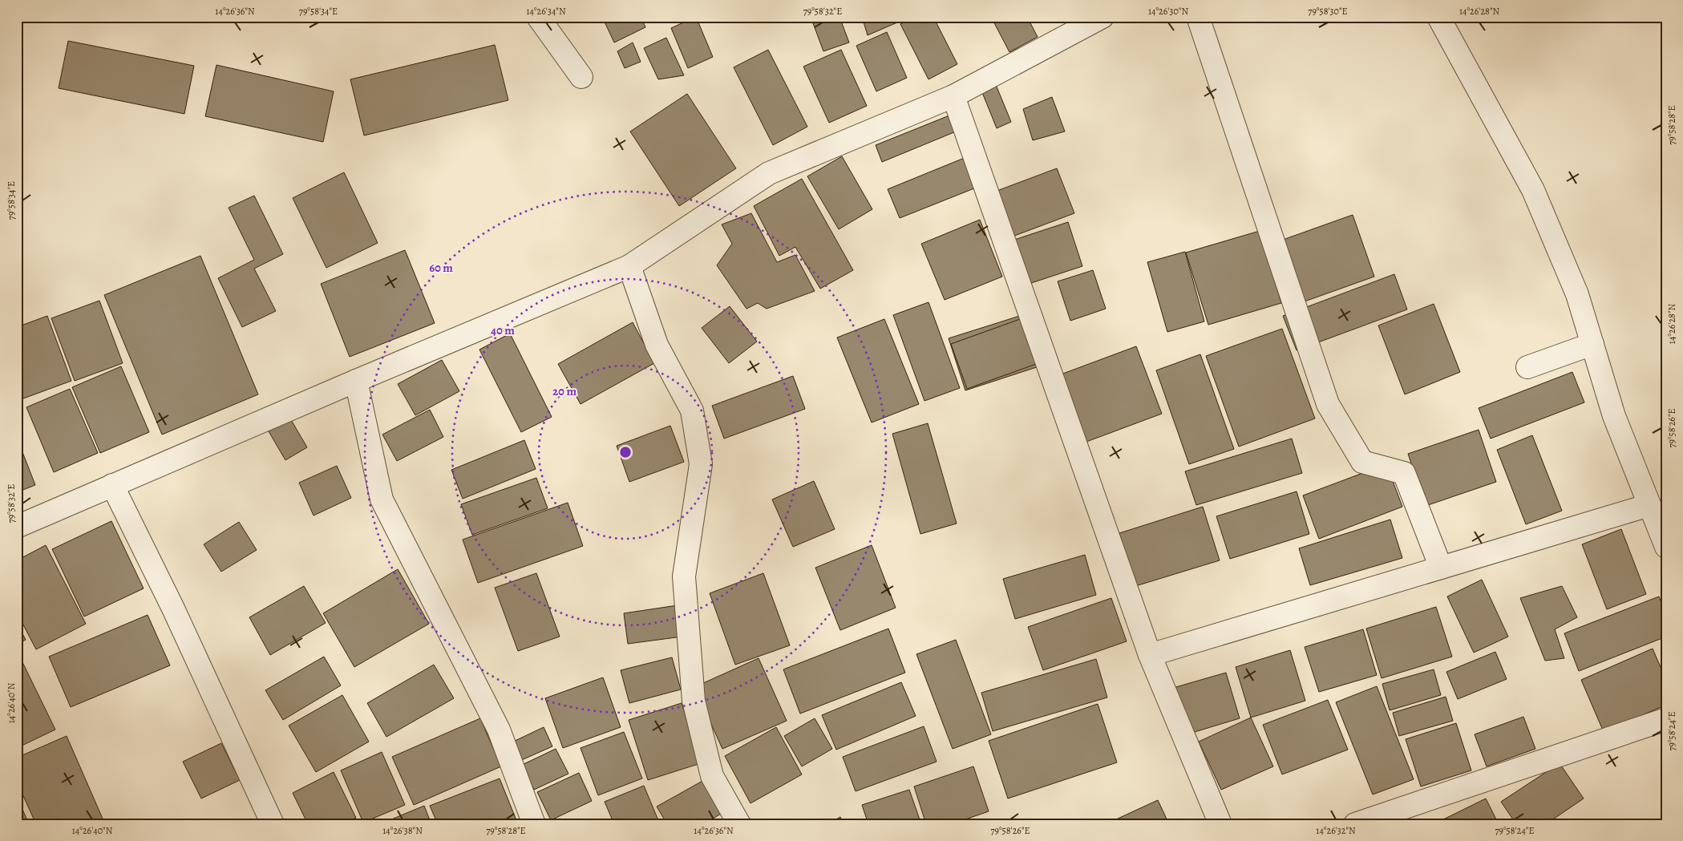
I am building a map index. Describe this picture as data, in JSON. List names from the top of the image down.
{
  "coordinates": [
    "14°26'36\"N",
    "79°58'34\"E",
    "14°26'34\"N",
    "79°58'32\"E",
    "14°26'30\"N",
    "79°58'30\"E",
    "14°26'28\"N",
    "79°58'28\"E",
    "79°58'26\"E",
    "14°26'40\"N",
    "79°58'24\"E",
    "14°26'38\"N",
    "14°26'32\"N"
  ],
  "rings": ["60 m", "40 m", "20 m"]
}
